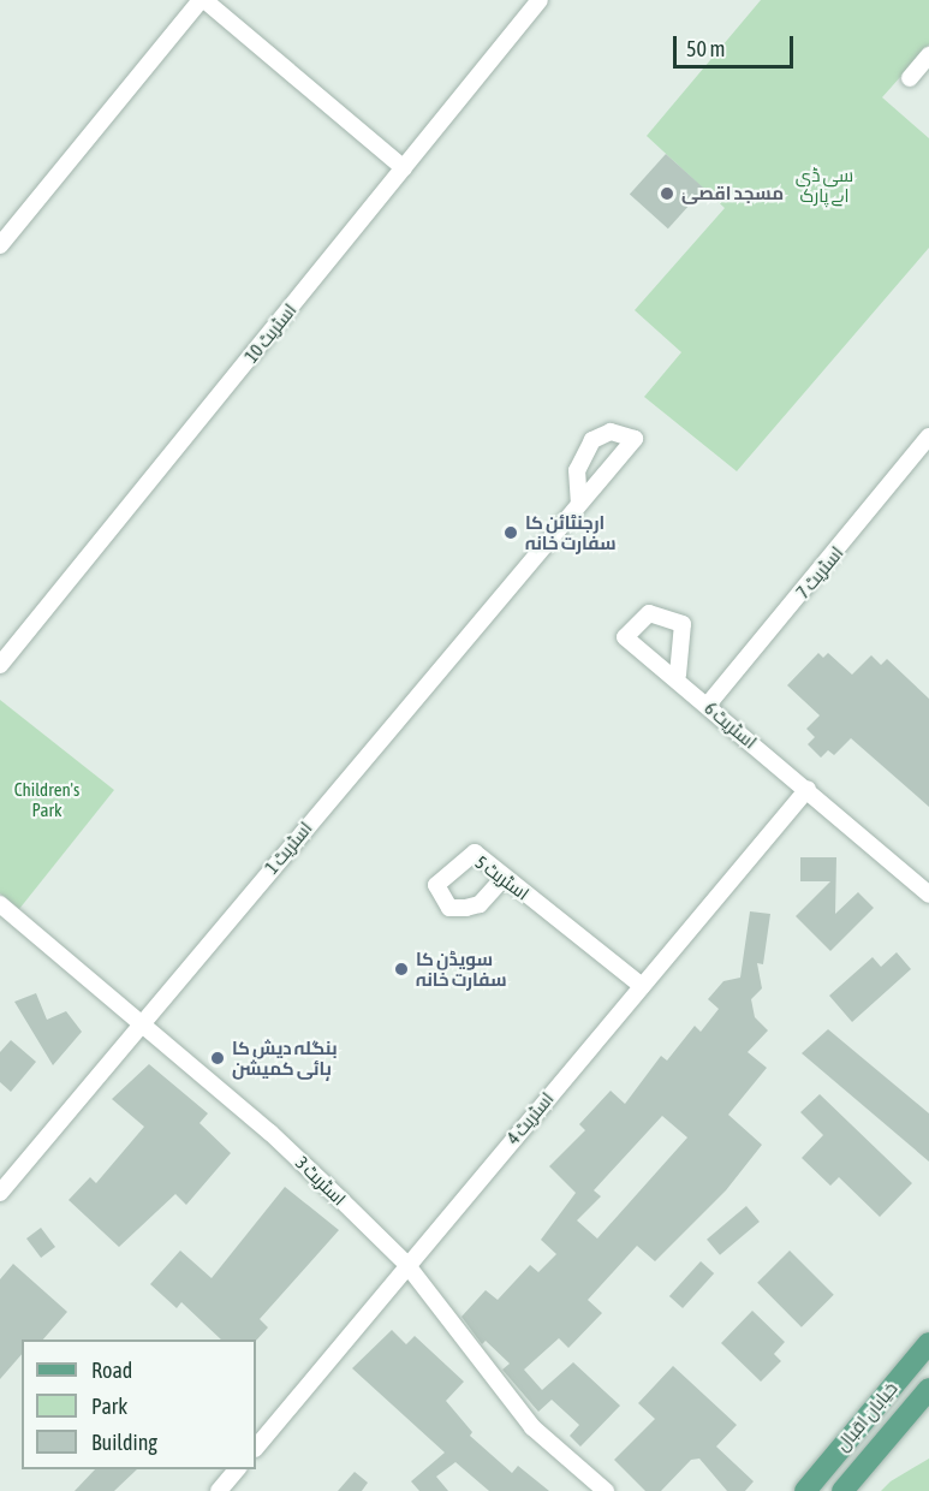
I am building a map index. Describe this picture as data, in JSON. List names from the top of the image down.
{
  "streets": {
    "main road": ["خیابان اقبال"],
    "street": [
      "اسٹریٹ 10",
      "اسٹریٹ 7",
      "اسٹریٹ 6",
      "اسٹریٹ 1",
      "اسٹریٹ 5",
      "اسٹریٹ 4",
      "اسٹریٹ 3"
    ]
  },
  "crossings": [
    ["اسٹریٹ 7", "اسٹریٹ 6"],
    ["اسٹریٹ 6", "اسٹریٹ 4"],
    ["اسٹریٹ 1", "اسٹریٹ 3"],
    ["اسٹریٹ 5", "اسٹریٹ 4"],
    ["اسٹریٹ 4", "اسٹریٹ 3"]
  ],
  "parks": ["سی ڈی اے پارک", "Children's Park"],
  "places": [
    "مسجد اقصیٰ",
    "ارجنٹائن کا سفارت خانہ",
    "سویڈن کا سفارت خانہ",
    "بنگلہ دیش کا ہائی کمیشن"
  ],
  "legend": ["Road", "Park", "Building"],
  "scale_bar": "50 m"
}
